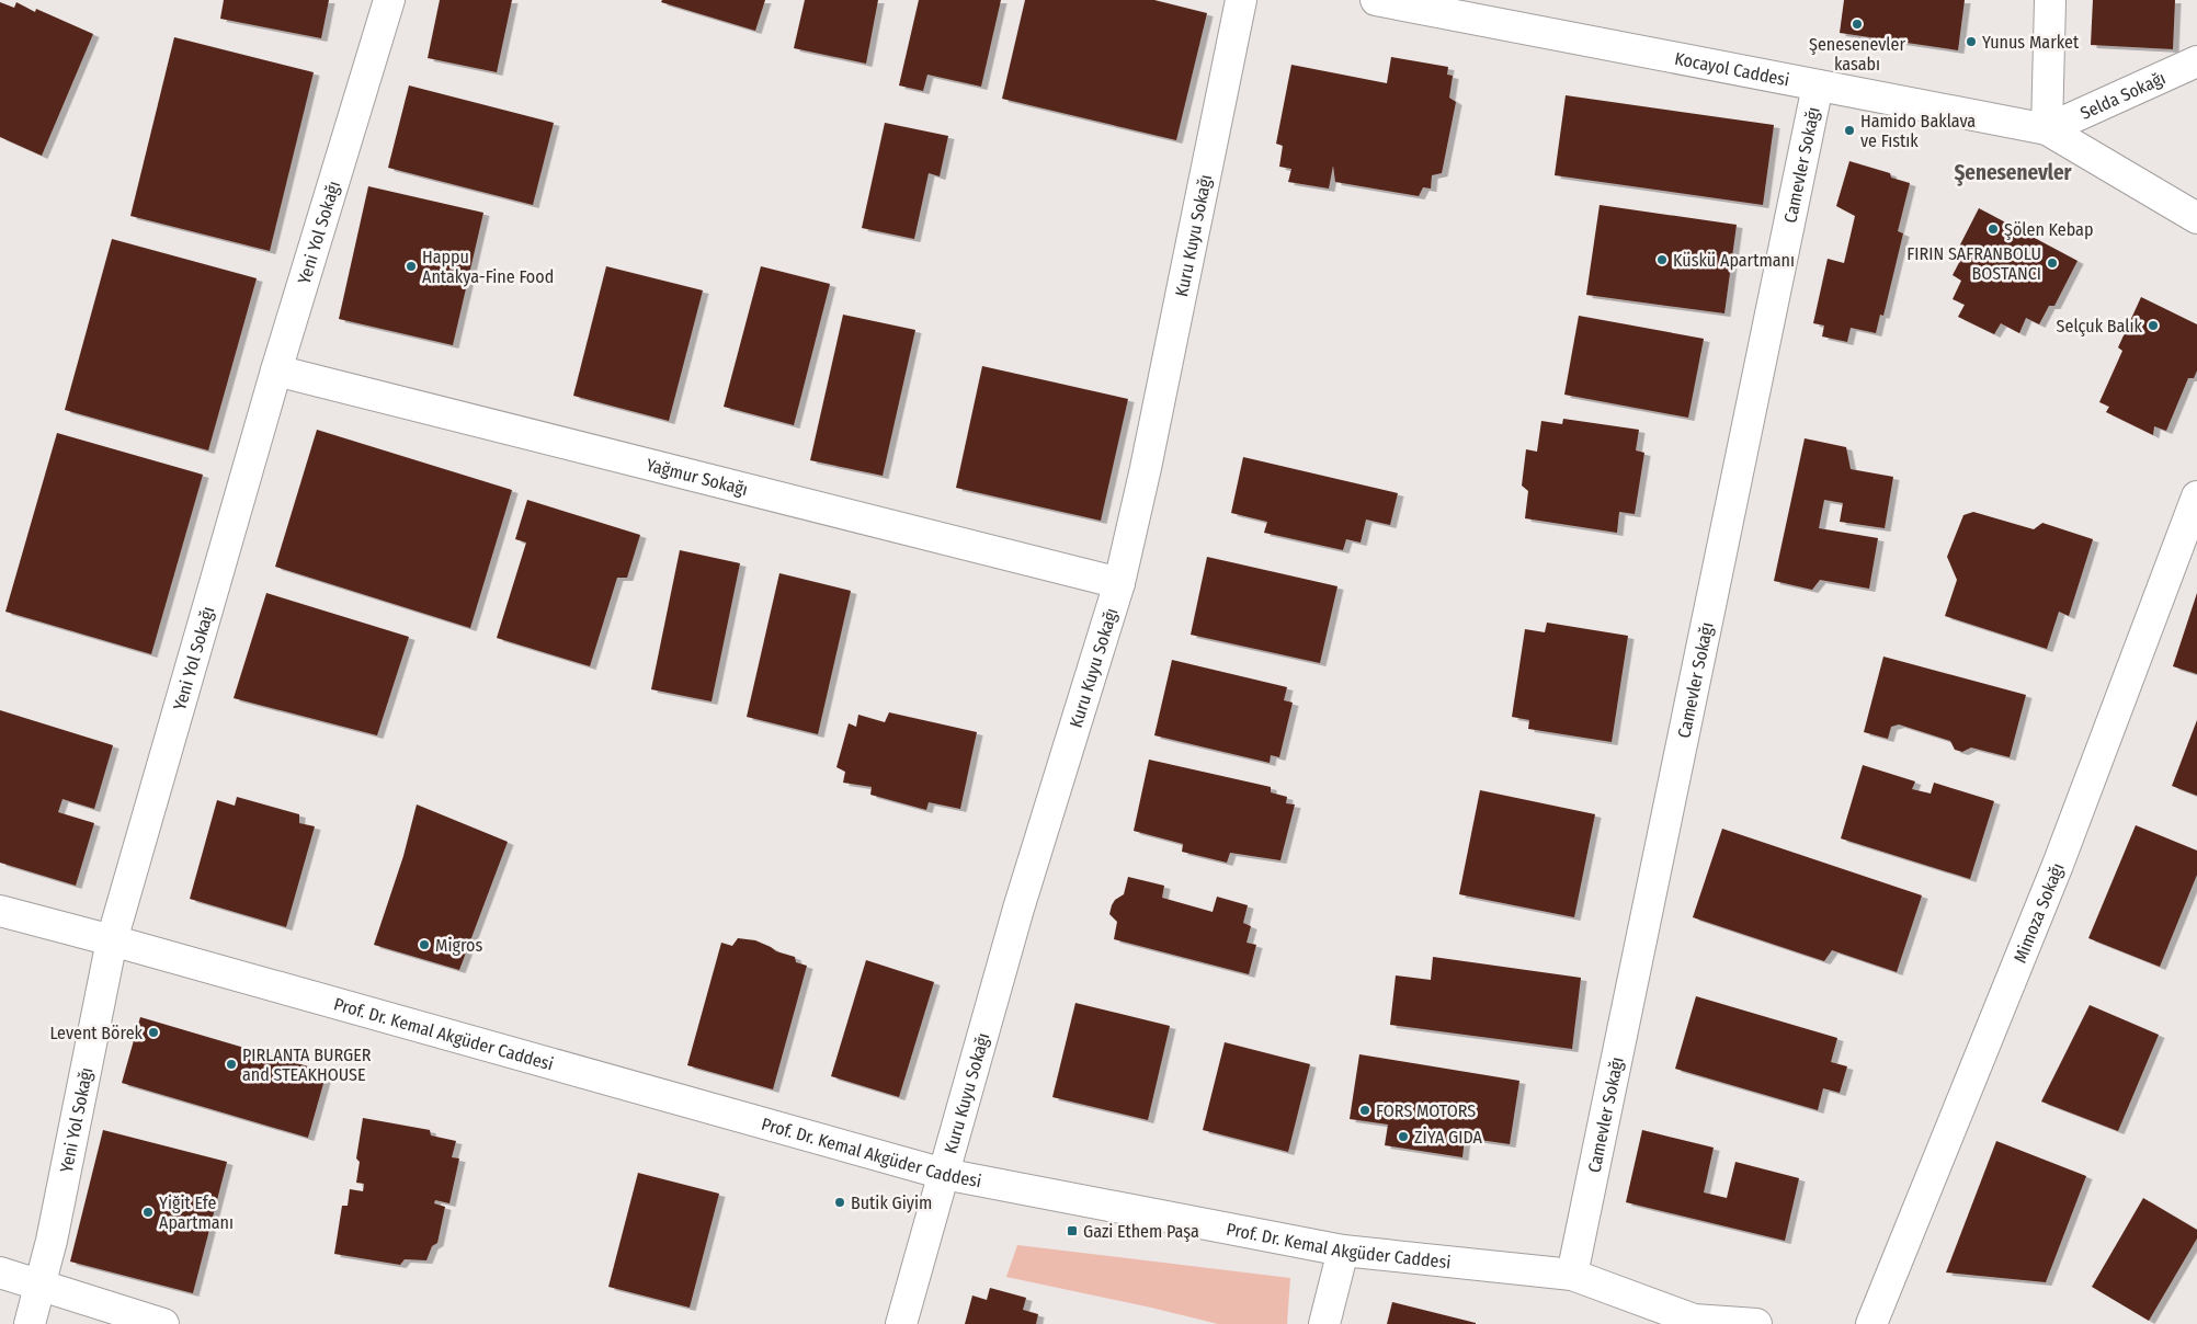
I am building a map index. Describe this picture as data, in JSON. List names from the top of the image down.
{
  "streets": {
    "street": [
      "Kocayol Caddesi",
      "Selda Sokağı",
      "Camevler Sokağı",
      "Yeni Yol Sokağı",
      "Kuru Kuyu Sokağı",
      "Yağmur Sokağı",
      "Mimoza Sokağı",
      "Prof. Dr. Kemal Akgüder Caddesi"
    ]
  },
  "crossings": [
    ["Kocayol Caddesi", "Selda Sokağı"],
    ["Kocayol Caddesi", "Camevler Sokağı"],
    ["Camevler Sokağı", "Prof. Dr. Kemal Akgüder Caddesi"],
    ["Yeni Yol Sokağı", "Yağmur Sokağı"],
    ["Yeni Yol Sokağı", "Prof. Dr. Kemal Akgüder Caddesi"],
    ["Kuru Kuyu Sokağı", "Yağmur Sokağı"],
    ["Kuru Kuyu Sokağı", "Prof. Dr. Kemal Akgüder Caddesi"]
  ],
  "districts": ["Şenesenevler"],
  "places": {
    "other": [
      "Şenesenevler kasabı",
      "Yunus Market",
      "Hamido Baklava ve Fıstık",
      "Şölen Kebap",
      "Küskü Apartmanı",
      "FIRIN SAFRANBOLU BOSTANCI",
      "Happu Antakya-Fine Food",
      "Selçuk Balık",
      "Migros",
      "Levent Börek",
      "PIRLANTA BURGER and STEAKHOUSE",
      "FORS MOTORS",
      "ZİYA GIDA",
      "Butik Giyim",
      "Yiğit Efe Apartmanı"
    ],
    "transit": ["Gazi Ethem Paşa"]
  }
}
